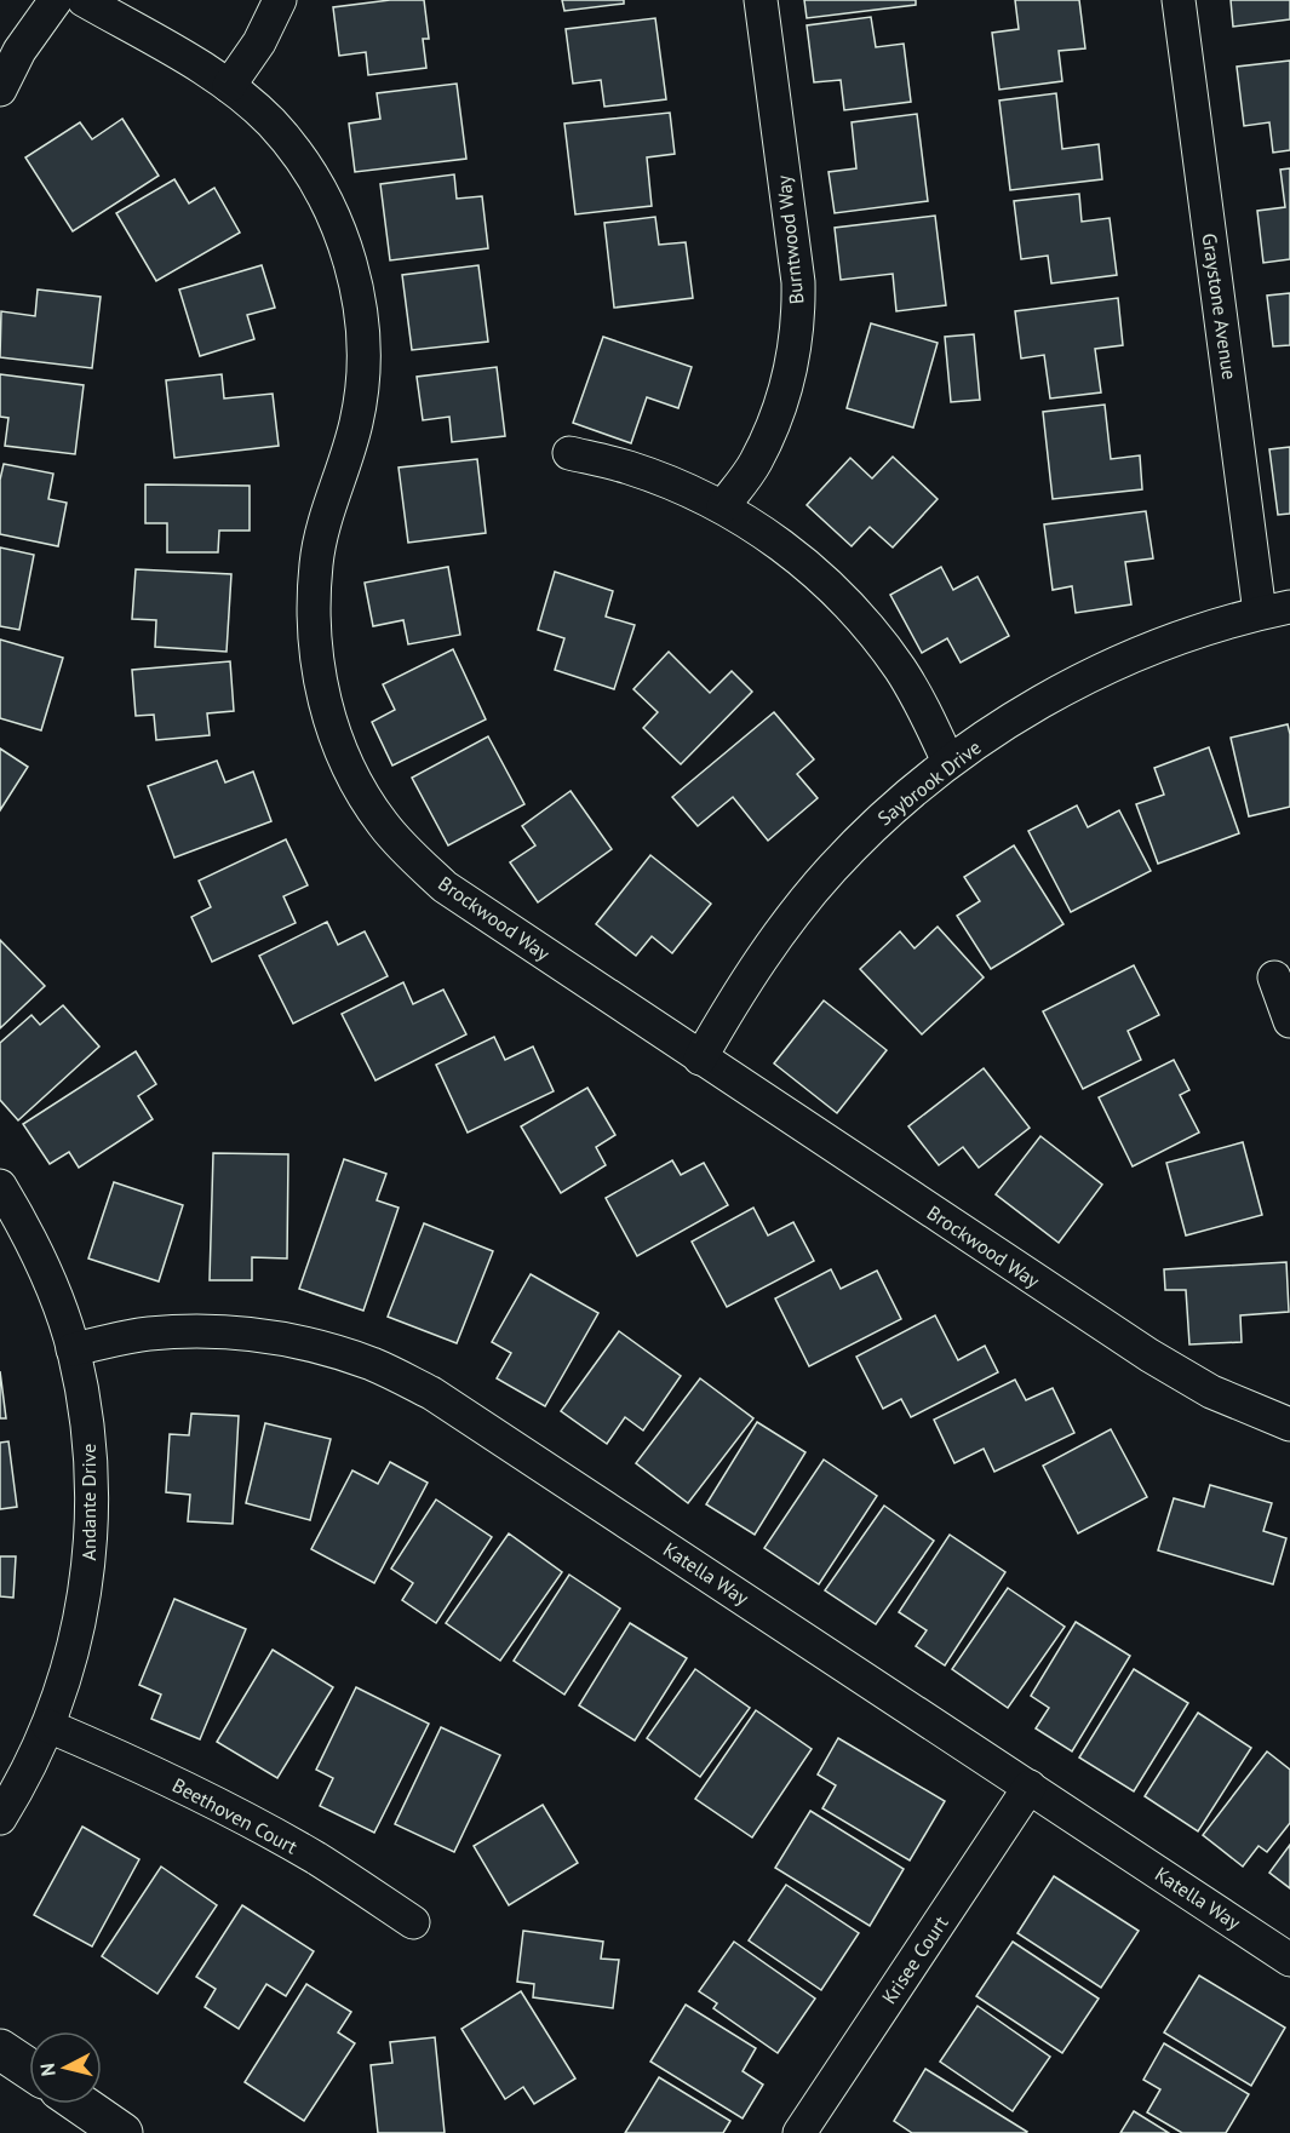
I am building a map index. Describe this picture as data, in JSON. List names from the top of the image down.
{
  "streets": {
    "street": [
      "Burntwood Way",
      "Graystone Avenue",
      "Saybrook Drive",
      "Brockwood Way",
      "Andante Drive",
      "Katella Way",
      "Beethoven Court",
      "Krisee Court"
    ]
  },
  "crossings": [
    ["Graystone Avenue", "Saybrook Drive"],
    ["Saybrook Drive", "Brockwood Way"],
    ["Andante Drive", "Katella Way"],
    ["Andante Drive", "Beethoven Court"],
    ["Katella Way", "Krisee Court"]
  ],
  "north": "left"
}
